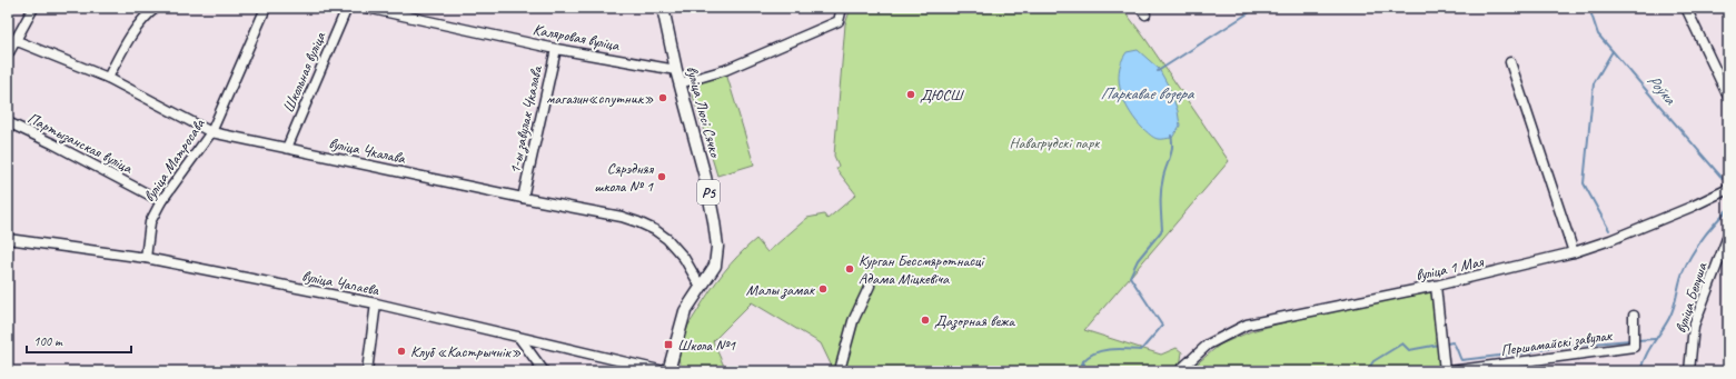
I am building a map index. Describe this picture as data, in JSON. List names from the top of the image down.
{
  "streets": {
    "main road": ["вуліца Люсі Сячко", "Р5"],
    "street": [
      "Каляровая вуліца",
      "Школьная вуліца",
      "1-ы завулак Чкалава",
      "Партызанская вуліца",
      "вуліца Чкалава",
      "вуліца Матросава",
      "вуліца 1 Мая",
      "вуліца Чапаева",
      "вуліца Белуша",
      "Першамайскі завулак"
    ]
  },
  "crossings": [
    ["Каляровая вуліца", "вуліца Люсі Сячко"],
    ["Каляровая вуліца", "1-ы завулак Чкалава"],
    ["Школьная вуліца", "вуліца Чкалава"],
    ["вуліца Люсі Сячко", "вуліца Чкалава"],
    ["1-ы завулак Чкалава", "вуліца Чкалава"],
    ["Партызанская вуліца", "вуліца Матросава"],
    ["вуліца Чкалава", "вуліца Матросава"],
    ["вуліца Матросава", "вуліца Чапаева"]
  ],
  "water": ["Роўка", "Паркавае возера"],
  "parks": ["Навагрудскі парк"],
  "places": {
    "other": [
      "ДЮСШ",
      "магазин«спутник»",
      "Сярэдняя школа № 1",
      "Курган Бессмяротнасці Адама Міцкевіча",
      "Малы замак",
      "Дазорная вежа",
      "Клуб «Кастрычнік»"
    ],
    "transit": ["Школа №1"]
  },
  "scale_bar": "100 m"
}
